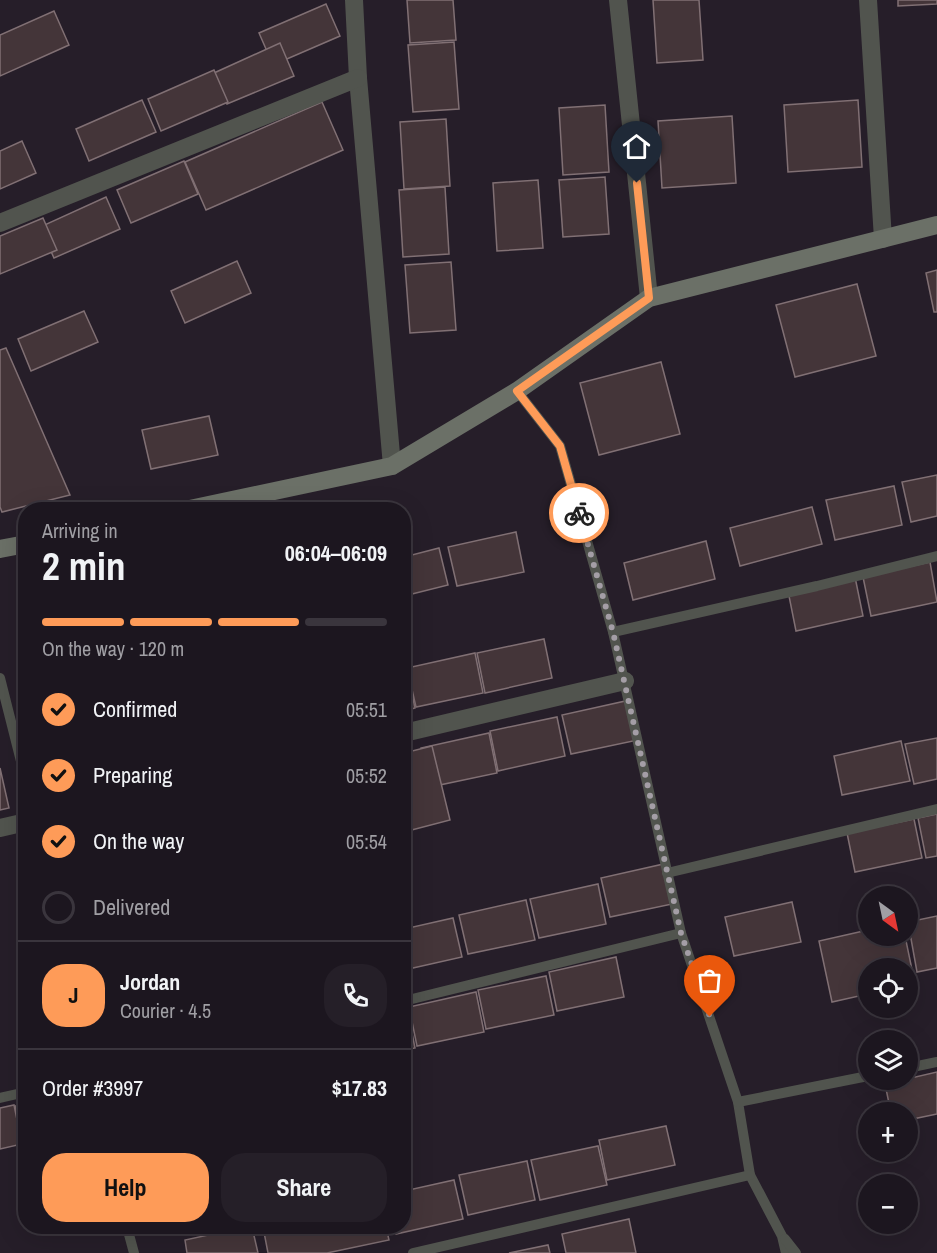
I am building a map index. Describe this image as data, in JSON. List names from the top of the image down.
{
  "north": "bottom right",
  "page": {
    "heading": ["2 min", "Arriving in", "06:04–06:09"],
    "panel": [
      "Jordan",
      "Courier · 4.5",
      "Order #3997",
      "$17.83"
    ],
    "bar": "On the way · 120 m",
    "list": [
      ["Confirmed", "05:51"],
      ["Preparing", "05:52"],
      ["On the way", "05:54"],
      "Delivered"
    ],
    "map_buttons": ["+", "−"],
    "round": "J",
    "buttons": ["Help", "Share"]
  }
}
